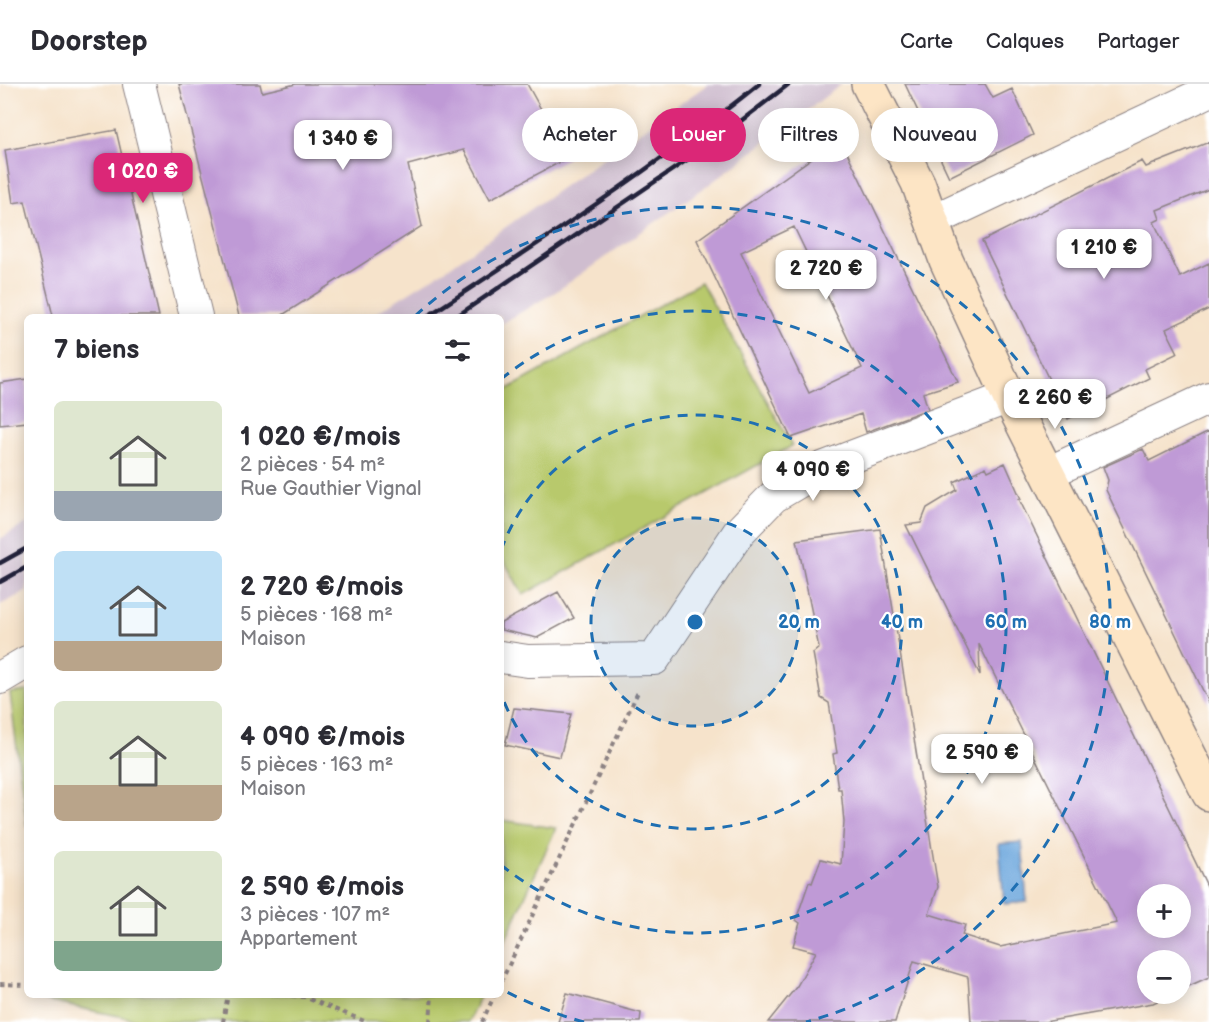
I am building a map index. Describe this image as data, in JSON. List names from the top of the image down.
{
  "page": {
    "header": "Doorstep",
    "nav": ["Carte", "Calques", "Partager"],
    "chip": [
      "Acheter",
      "Louer",
      "Filtres",
      "Nouveau"
    ],
    "price": [
      "1 340 €",
      "1 020 €",
      "1 210 €",
      "2 720 €",
      "2 260 €",
      "4 090 €",
      "2 590 €"
    ],
    "heading": "7 biens",
    "list": [
      {
        "name": "1 020 €/mois",
        "note": "2 pièces · 54 m² · Rue Gauthier Vignal"
      },
      {
        "name": "2 720 €/mois",
        "note": "5 pièces · 168 m² · Maison"
      },
      {
        "name": "4 090 €/mois",
        "note": "5 pièces · 163 m² · Maison"
      },
      {
        "name": "2 590 €/mois",
        "note": "3 pièces · 107 m² · Appartement"
      }
    ],
    "map_buttons": ["+", "−"]
  },
  "rings": [
    "20 m",
    "40 m",
    "60 m",
    "80 m"
  ]
}
